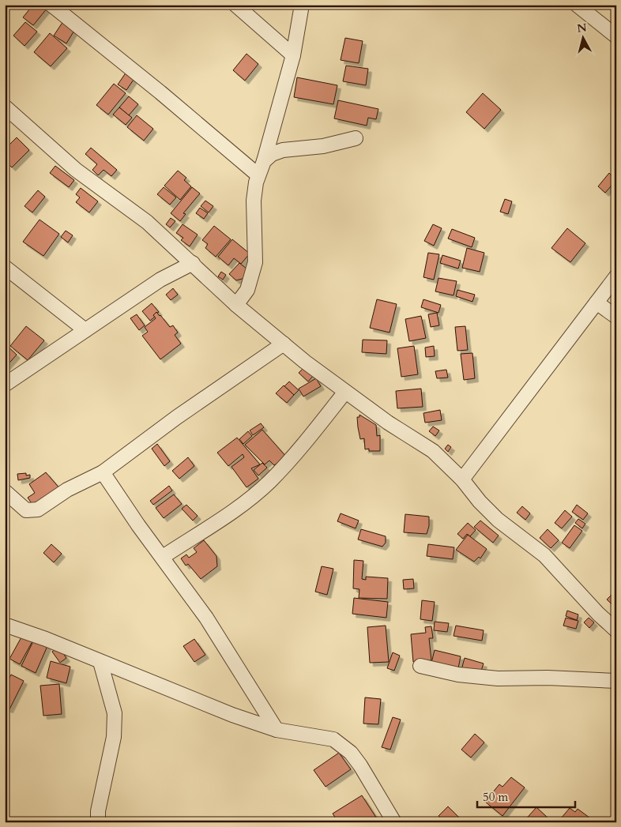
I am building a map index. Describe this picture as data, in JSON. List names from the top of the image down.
{
  "scale_bar": "50 m",
  "north": "top"
}
